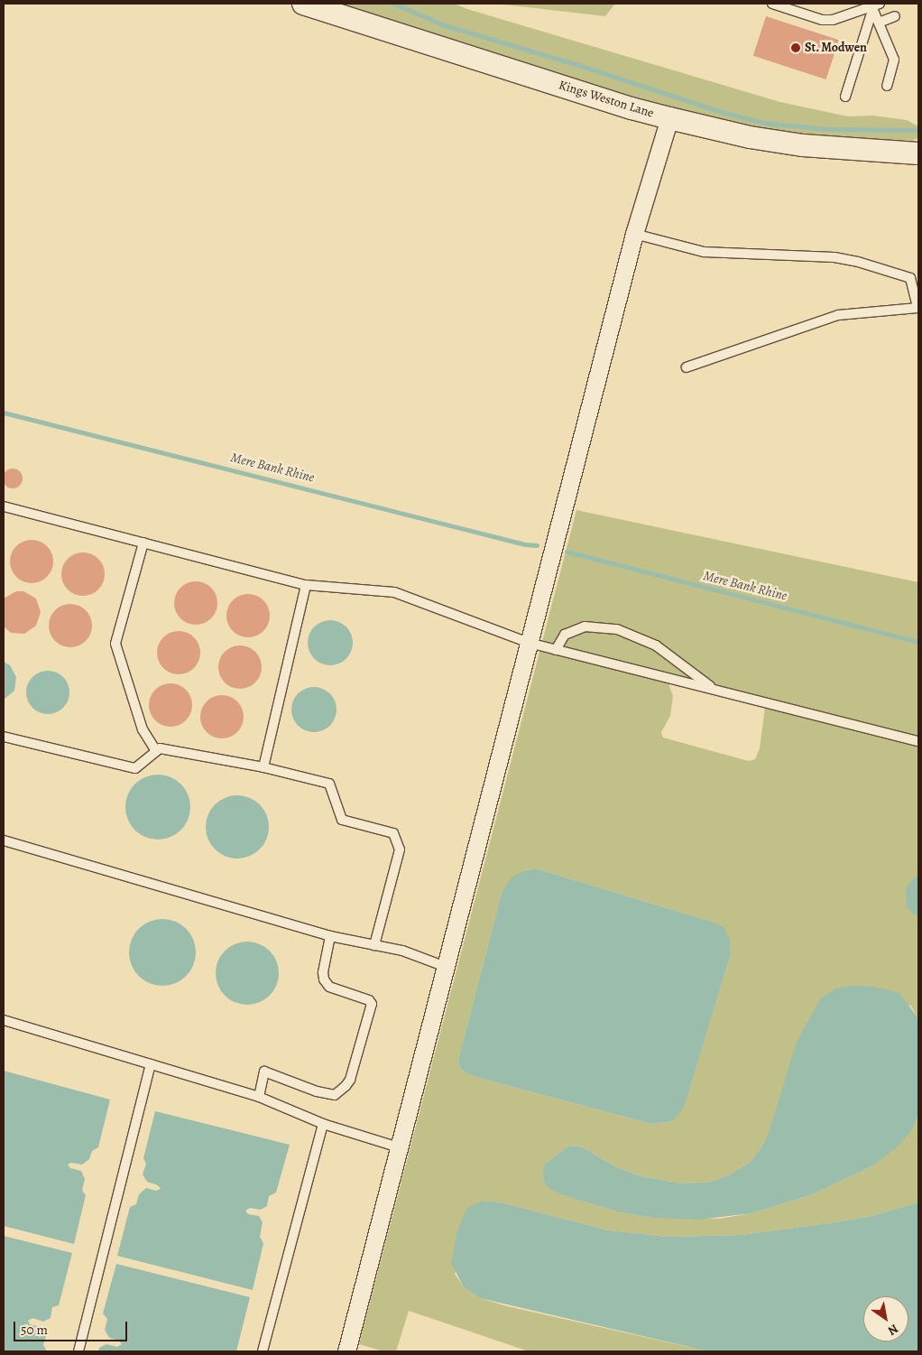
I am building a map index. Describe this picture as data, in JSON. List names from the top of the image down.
{
  "streets": {
    "street": ["Kings Weston Lane"]
  },
  "water": ["Mere Bank Rhine"],
  "places": ["St. Modwen"],
  "scale_bar": "50 m",
  "north": "bottom right"
}
